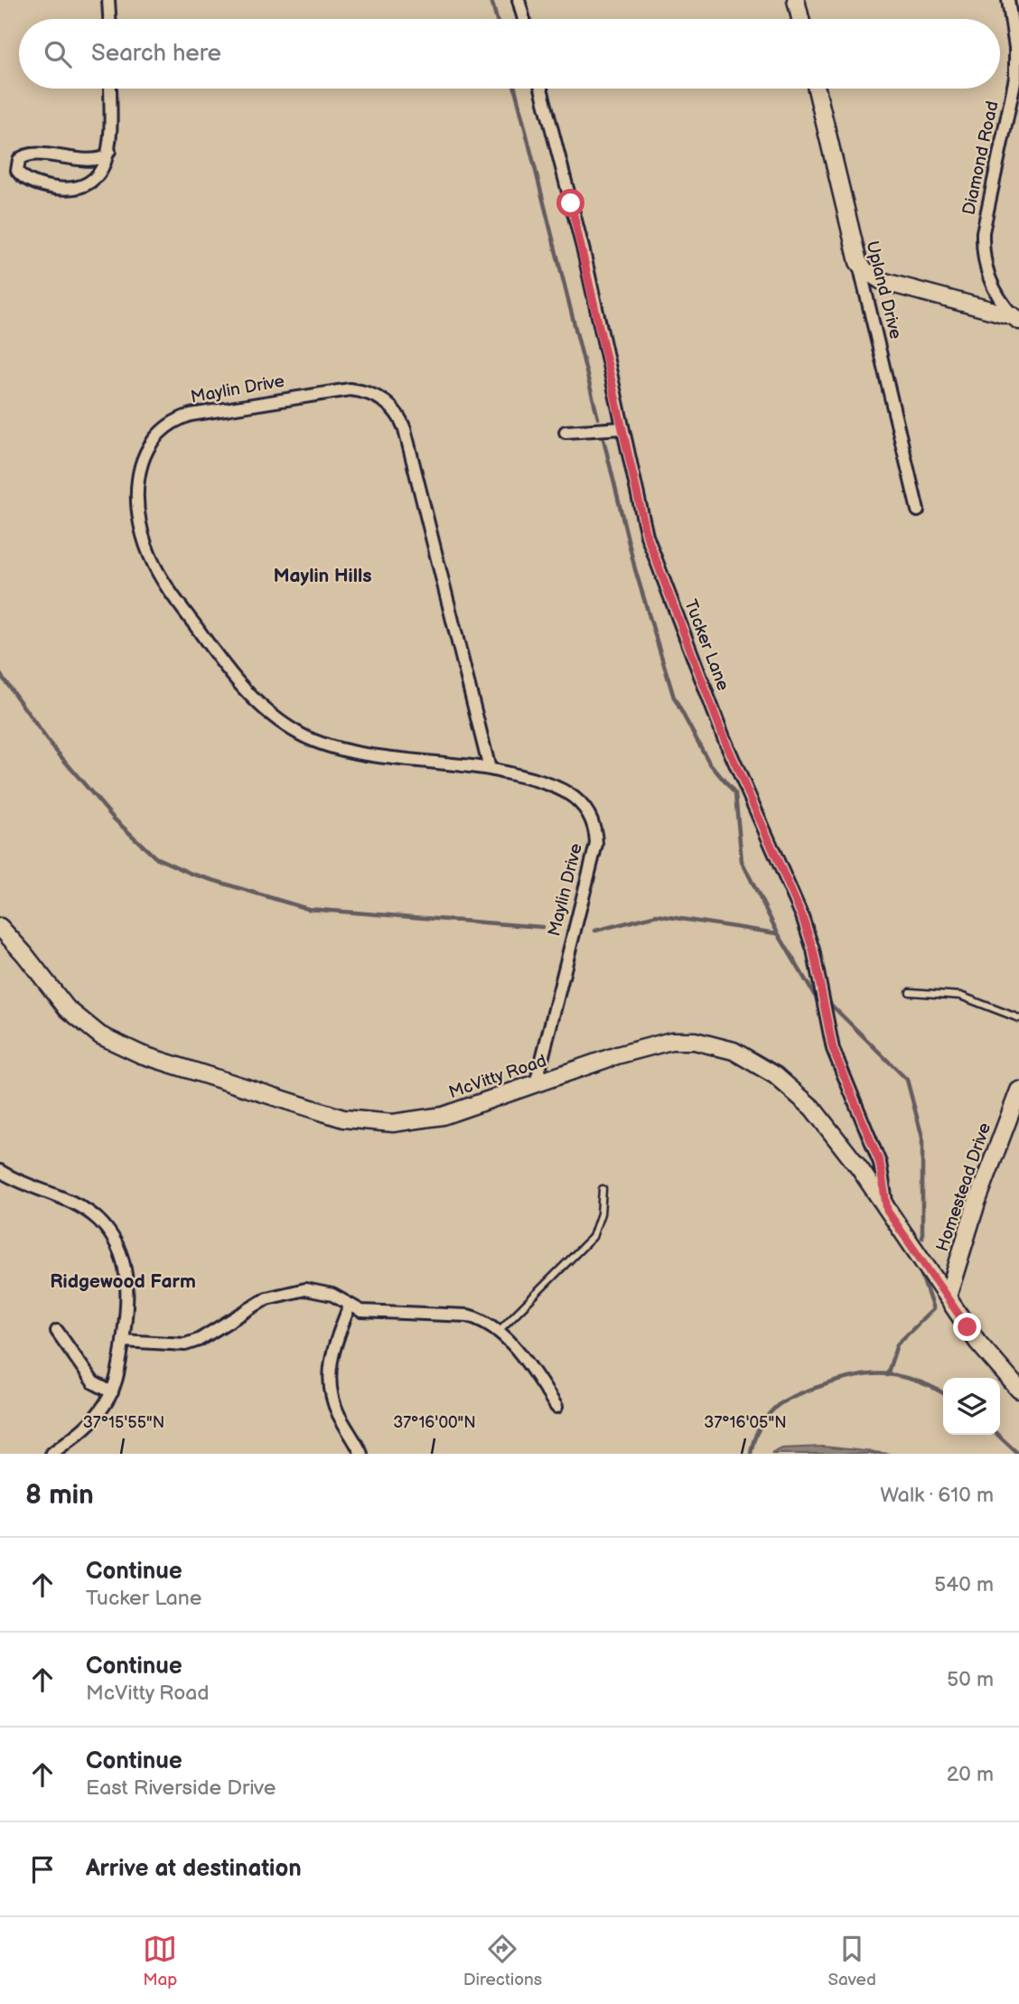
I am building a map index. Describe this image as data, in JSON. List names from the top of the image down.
{
  "streets": {
    "street": [
      "Diamond Road",
      "Upland Drive",
      "Maylin Drive",
      "Tucker Lane",
      "McVitty Road",
      "Homestead Drive"
    ]
  },
  "crossings": [
    ["Maylin Drive", "McVitty Road"],
    ["Tucker Lane", "McVitty Road"],
    ["McVitty Road", "Homestead Drive"]
  ],
  "districts": ["Maylin Hills", "Ridgewood Farm"],
  "page": {
    "search": "Search here",
    "heading": ["8 min", "Walk · 610 m"],
    "list": [
      ["Continue", "Tucker Lane", "540 m"],
      ["Continue", "McVitty Road", "50 m"],
      ["Continue", "East Riverside Drive", "20 m"],
      "Arrive at destination"
    ],
    "nav": ["Map", "Directions", "Saved"]
  },
  "coordinates": ["37°15'55\"N", "37°16'00\"N", "37°16'05\"N"]
}
